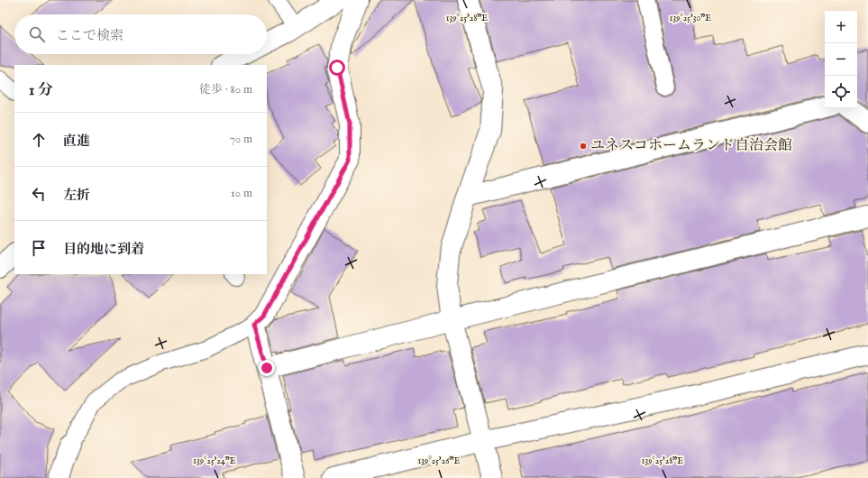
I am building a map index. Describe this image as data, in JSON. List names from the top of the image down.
{
  "places": ["ユネスコホームランド自治会館"],
  "page": {
    "map_buttons": ["+", "−"],
    "search": "ここで検索",
    "heading": ["1 分", "徒歩 · 80 m"],
    "list": [
      ["直進", "70 m"],
      ["左折", "10 m"],
      "目的地に到着"
    ]
  },
  "coordinates": [
    "139°25'28\"E",
    "139°25'30\"E",
    "139°25'24\"E",
    "139°25'26\"E"
  ]
}
